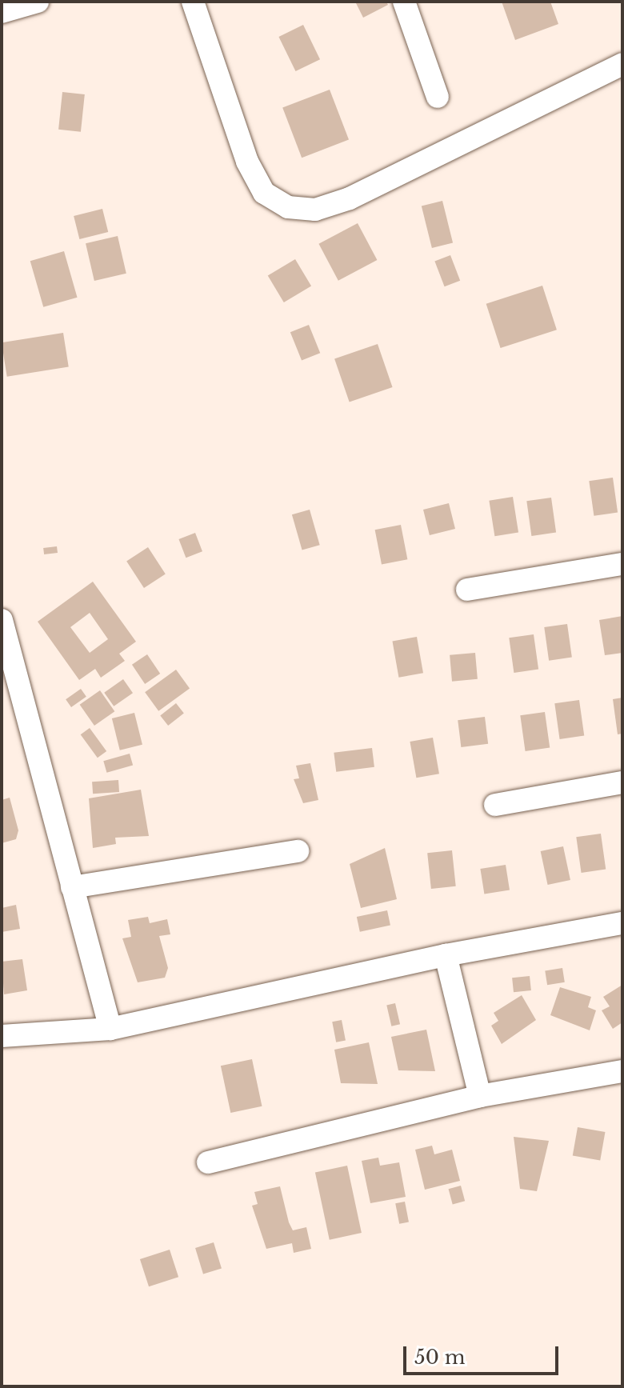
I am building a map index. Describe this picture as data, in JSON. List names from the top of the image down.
{
  "scale_bar": "50 m"
}
